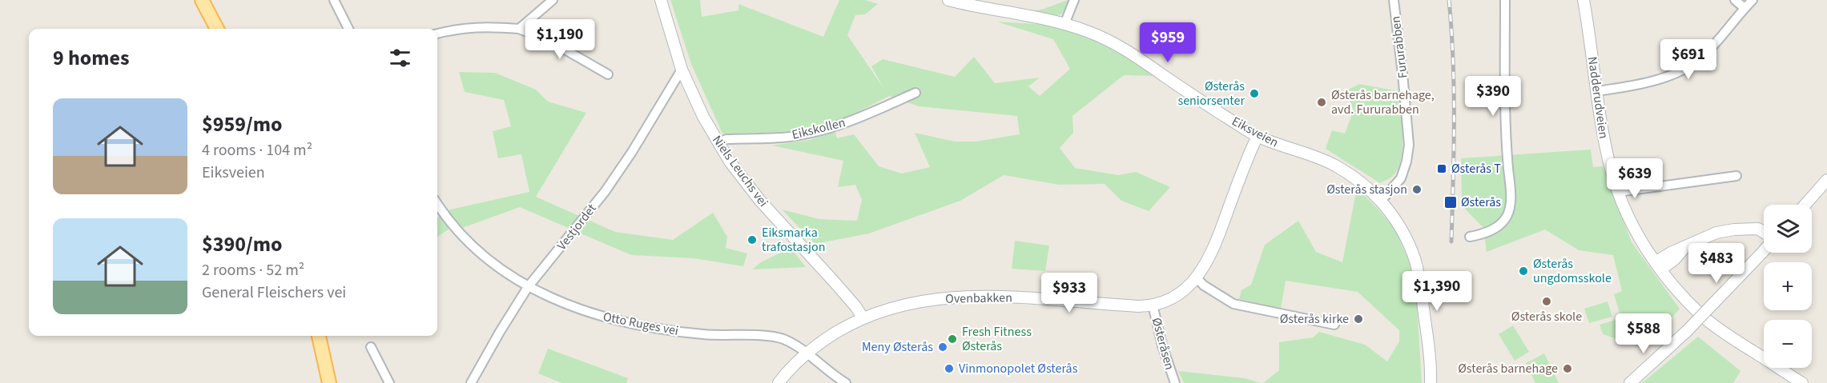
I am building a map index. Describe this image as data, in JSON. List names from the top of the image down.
{
  "streets": {
    "street": [
      "Fururabben",
      "Nadderudveien",
      "Eikskollen",
      "Eiksveien",
      "Niels Leuchs vei",
      "Vestjordet",
      "Ovenbakken",
      "Otto Ruges vei",
      "Østeråsen"
    ]
  },
  "crossings": [
    ["Fururabben", "Eiksveien"],
    ["Eikskollen", "Niels Leuchs vei"],
    ["Eiksveien", "Ovenbakken"],
    ["Niels Leuchs vei", "Vestjordet"],
    ["Niels Leuchs vei", "Ovenbakken"],
    ["Vestjordet", "Otto Ruges vei"],
    ["Ovenbakken", "Otto Ruges vei"],
    ["Ovenbakken", "Østeråsen"]
  ],
  "places": {
    "other": [
      "Østerås seniorsenter",
      "Østerås barnehage, avd. Fururabben",
      "Østerås stasjon",
      "Eiksmarka trafostasjon",
      "Østerås ungdomsskole",
      "Østerås skole",
      "Østerås kirke",
      "Fresh Fitness Østerås",
      "Meny Østerås",
      "Vinmonopolet Østerås",
      "Østerås barnehage"
    ],
    "transit": ["Østerås T", "Østerås"]
  },
  "page": {
    "price": [
      "$1,190",
      "$959",
      "$691",
      "$390",
      "$639",
      "$483",
      "$1,390",
      "$933",
      "$588"
    ],
    "heading": "9 homes",
    "list": [
      {
        "name": "$959/mo",
        "note": "4 rooms · 104 m² · Eiksveien"
      },
      {
        "name": "$390/mo",
        "note": "2 rooms · 52 m² · General Fleischers vei"
      }
    ],
    "map_buttons": ["+", "−"]
  }
}
